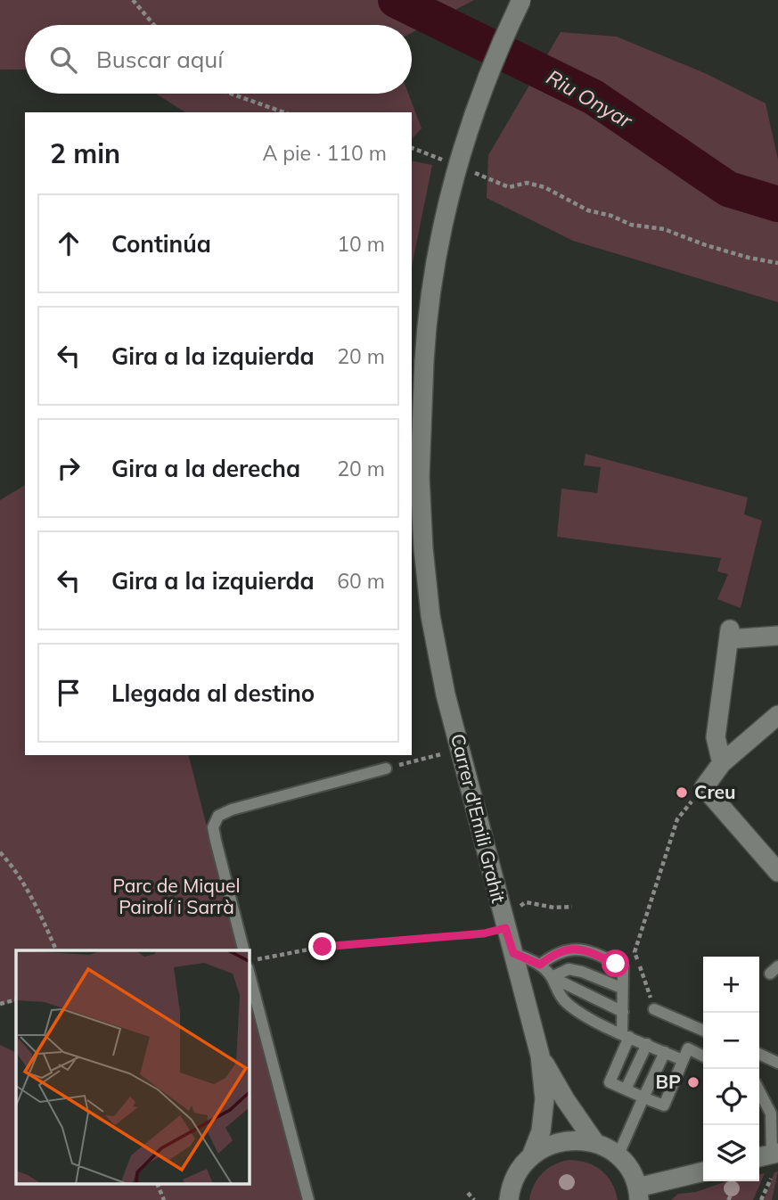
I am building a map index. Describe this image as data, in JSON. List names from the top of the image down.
{
  "streets": {
    "main road": ["Carrer d'Emili Grahit"]
  },
  "water": ["Riu Onyar"],
  "parks": ["Parc de Miquel Pairolí i Sarrà"],
  "places": ["Creu", "BP"],
  "page": {
    "search": "Buscar aquí",
    "heading": ["2 min", "A pie · 110 m"],
    "list": [
      ["Continúa", "10 m"],
      ["Gira a la izquierda", "20 m"],
      ["Gira a la derecha", "20 m"],
      ["Gira a la izquierda", "60 m"],
      "Llegada al destino"
    ],
    "map_buttons": ["+", "−"]
  }
}
